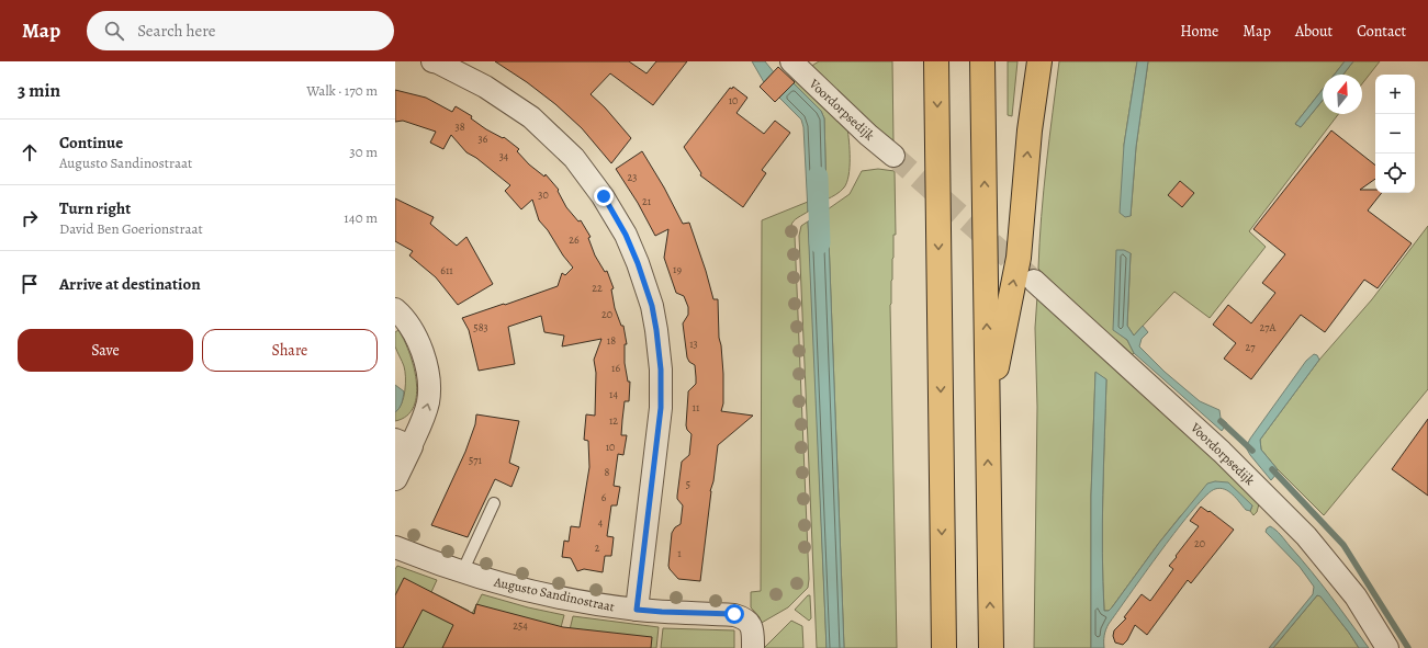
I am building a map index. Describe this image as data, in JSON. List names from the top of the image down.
{
  "streets": {
    "street": ["Voordorpsedijk", "Augusto Sandinostraat"]
  },
  "house_numbers": [
    "10",
    "38",
    "36",
    "34",
    "23",
    "30",
    "21",
    "26",
    "19",
    "611",
    "22",
    "20",
    "583",
    "27A",
    "18",
    "13",
    "27",
    "16",
    "14",
    "11",
    "12",
    "10",
    "571",
    "8",
    "5",
    "6",
    "4",
    "20",
    "2",
    "1",
    "254"
  ],
  "north": "top",
  "page": {
    "header": "Map",
    "search": "Search here",
    "nav": [
      "Home",
      "Map",
      "About",
      "Contact"
    ],
    "heading": ["3 min", "Walk · 170 m"],
    "map_buttons": ["+", "−"],
    "list": [
      ["Continue", "Augusto Sandinostraat", "30 m"],
      ["Turn right", "David Ben Goerionstraat", "140 m"],
      "Arrive at destination"
    ],
    "buttons": ["Save", "Share"]
  }
}
